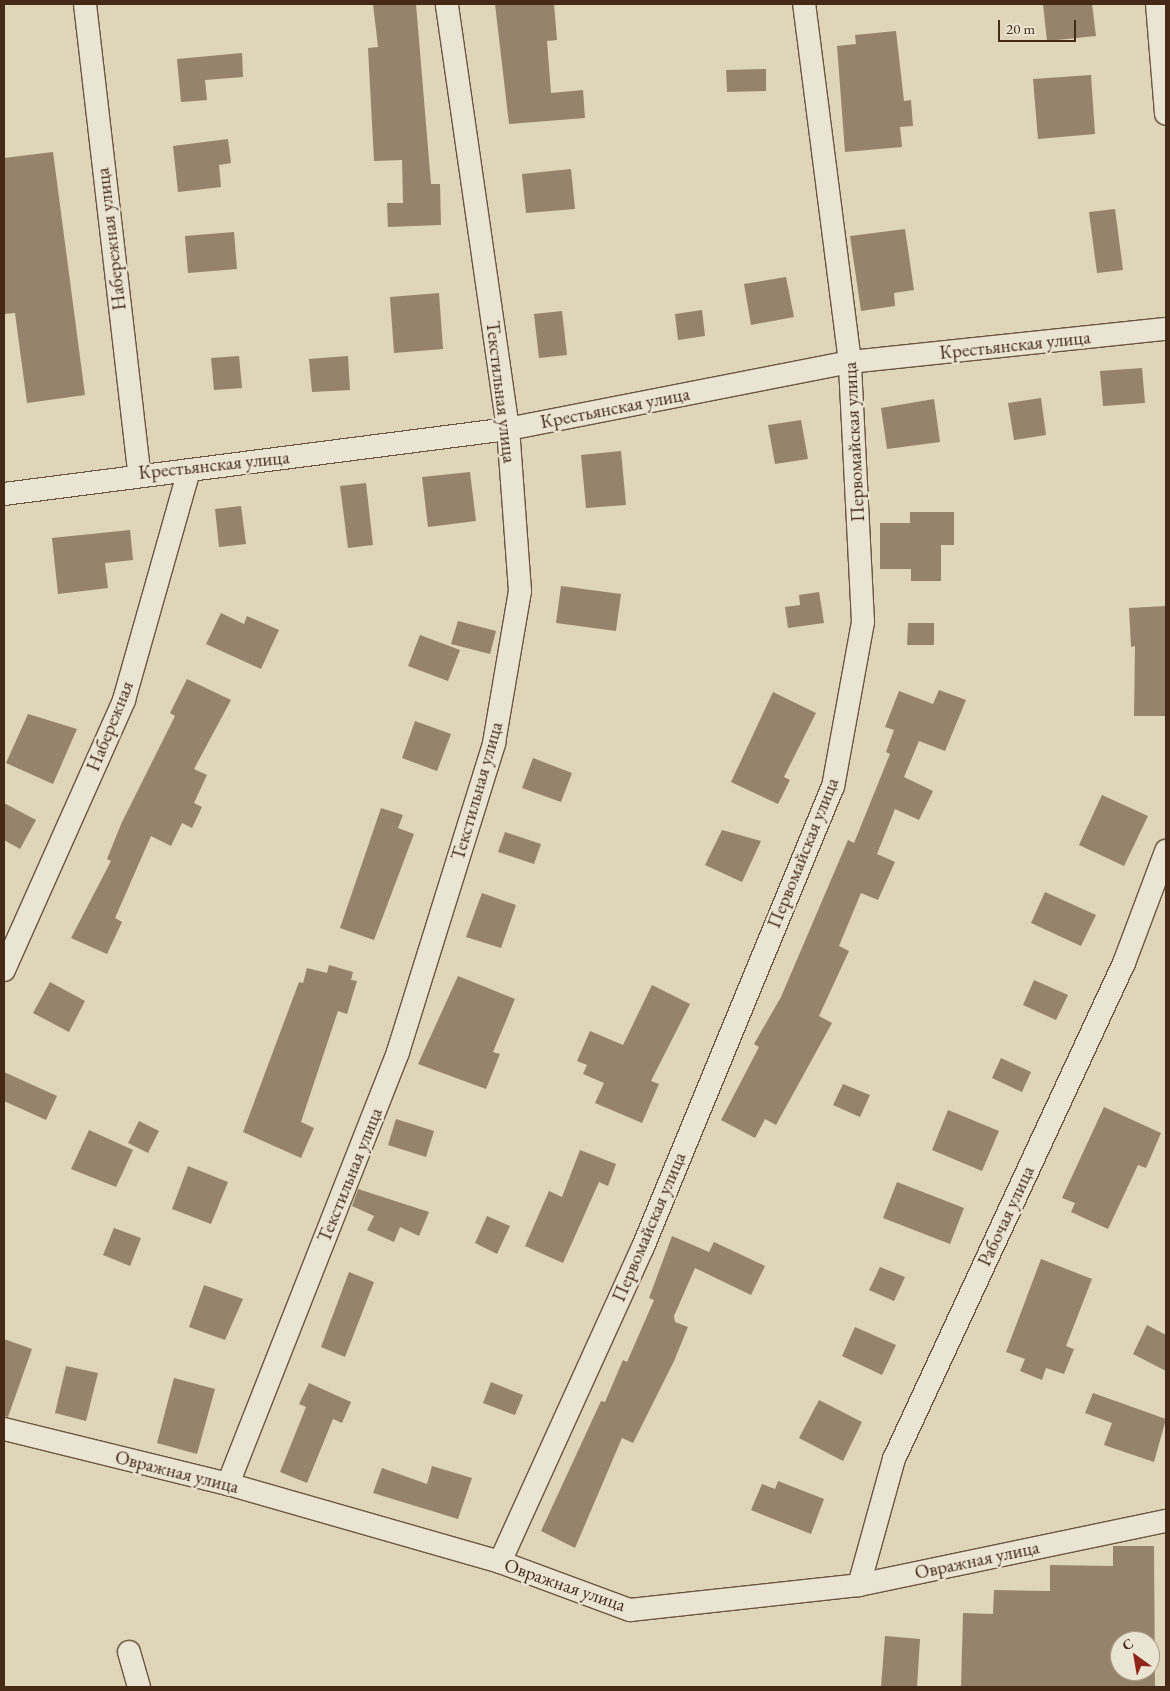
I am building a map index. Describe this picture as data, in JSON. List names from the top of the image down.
{
  "streets": {
    "street": [
      "Набережная улица",
      "Крестьянская улица",
      "Текстильная улица",
      "Первомайская улица",
      "Набережная",
      "Рабочая улица",
      "Овражная улица"
    ]
  },
  "crossings": [
    ["Набережная улица", "Крестьянская улица"],
    ["Крестьянская улица", "Текстильная улица"],
    ["Крестьянская улица", "Первомайская улица"],
    ["Крестьянская улица", "Набережная"],
    ["Текстильная улица", "Овражная улица"],
    ["Первомайская улица", "Овражная улица"],
    ["Рабочая улица", "Овражная улица"]
  ],
  "scale_bar": "20 m",
  "north": "top left"
}
